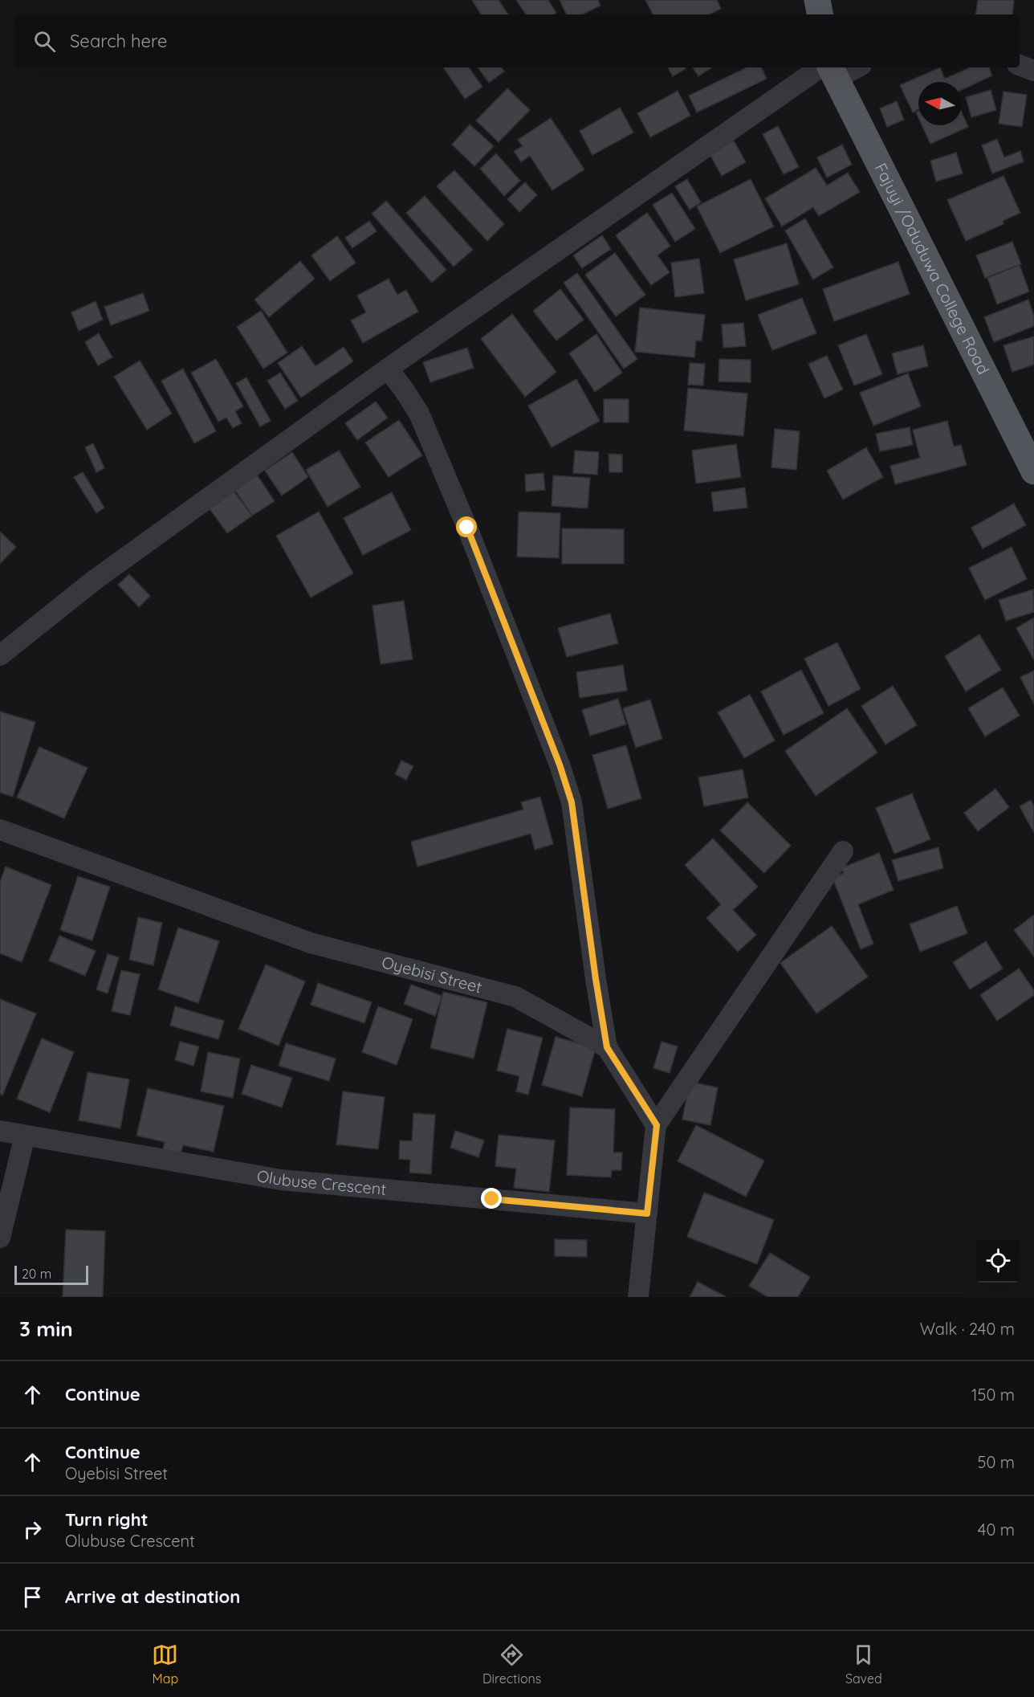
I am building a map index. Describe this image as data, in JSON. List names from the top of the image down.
{
  "streets": {
    "main road": ["Fajuyi /Oduduwa College Road"],
    "street": ["Oyebisi Street", "Olubuse Crescent"]
  },
  "scale_bar": "20 m",
  "north": "left",
  "page": {
    "search": "Search here",
    "scale": "20 m",
    "heading": ["3 min", "Walk · 240 m"],
    "list": [
      ["Continue", "150 m"],
      ["Continue", "Oyebisi Street", "50 m"],
      ["Turn right", "Olubuse Crescent", "40 m"],
      "Arrive at destination"
    ],
    "nav": ["Map", "Directions", "Saved"]
  }
}
